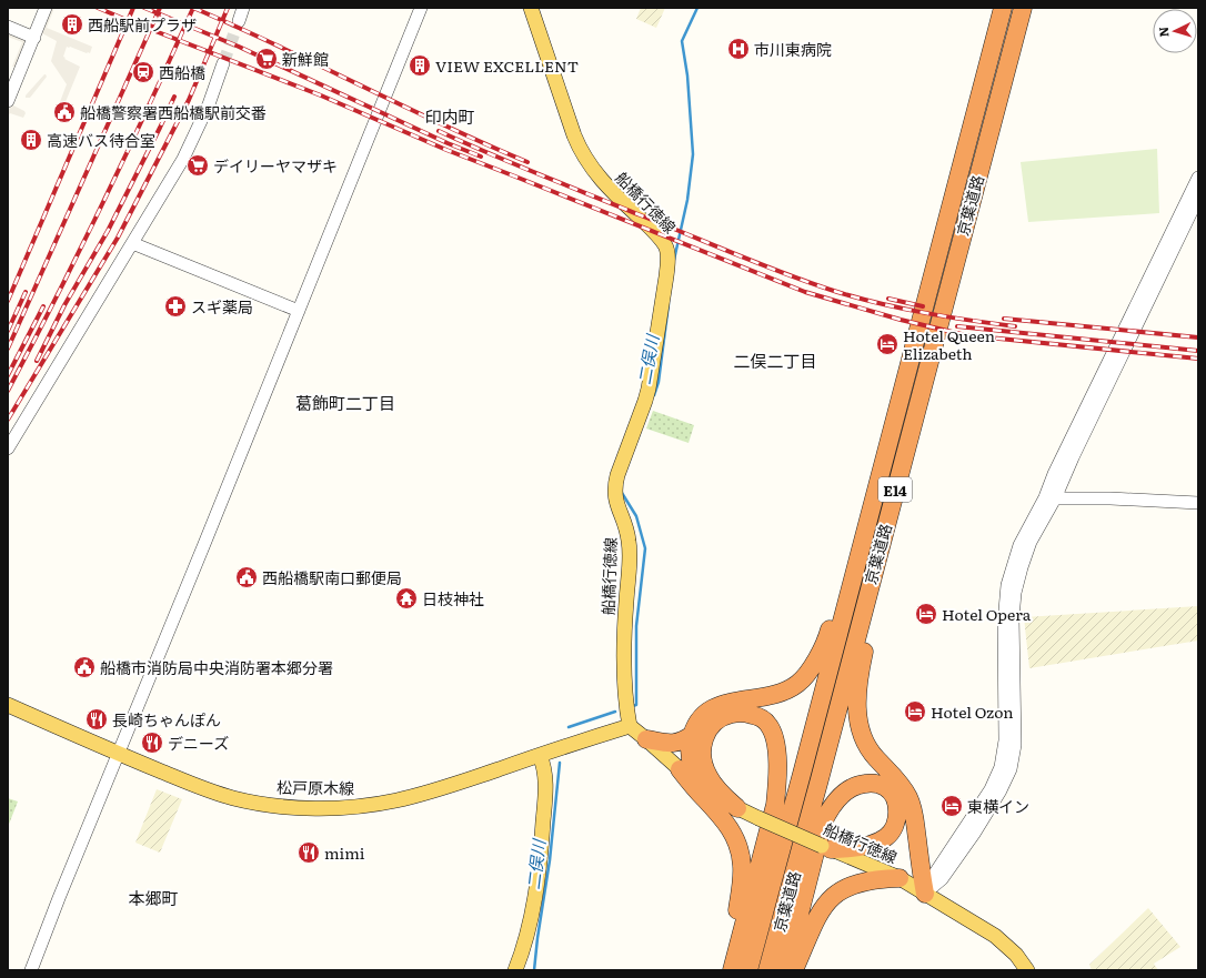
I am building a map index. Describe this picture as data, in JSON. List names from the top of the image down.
{
  "streets": {
    "highway": ["京葉道路", "E14"],
    "main road": ["船橋行徳線", "松戸原木線"]
  },
  "crossings": [
    ["船橋行徳線", "松戸原木線"]
  ],
  "districts": [
    "印内町",
    "二俣二丁目",
    "葛飾町二丁目",
    "本郷町"
  ],
  "water": ["二俣川"],
  "places": {
    "building": ["西船駅前プラザ", "VIEW EXCELLENT", "高速バス待合室"],
    "hospital": ["市川東病院"],
    "supermarket": ["新鮮館", "デイリーヤマザキ"],
    "station": ["西船橋"],
    "public building": ["船橋警察署西船橋駅前交番", "西船橋駅南口郵便局", "船橋市消防局中央消防署本郷分署"],
    "pharmacy": ["スギ薬局"],
    "hotel": [
      "Hotel Queen Elizabeth",
      "Hotel Opera",
      "Hotel Ozon",
      "東横イン"
    ],
    "temple": ["日枝神社"],
    "restaurant": ["長崎ちゃんぽん", "デニーズ", "mimi"]
  },
  "north": "left"
}
